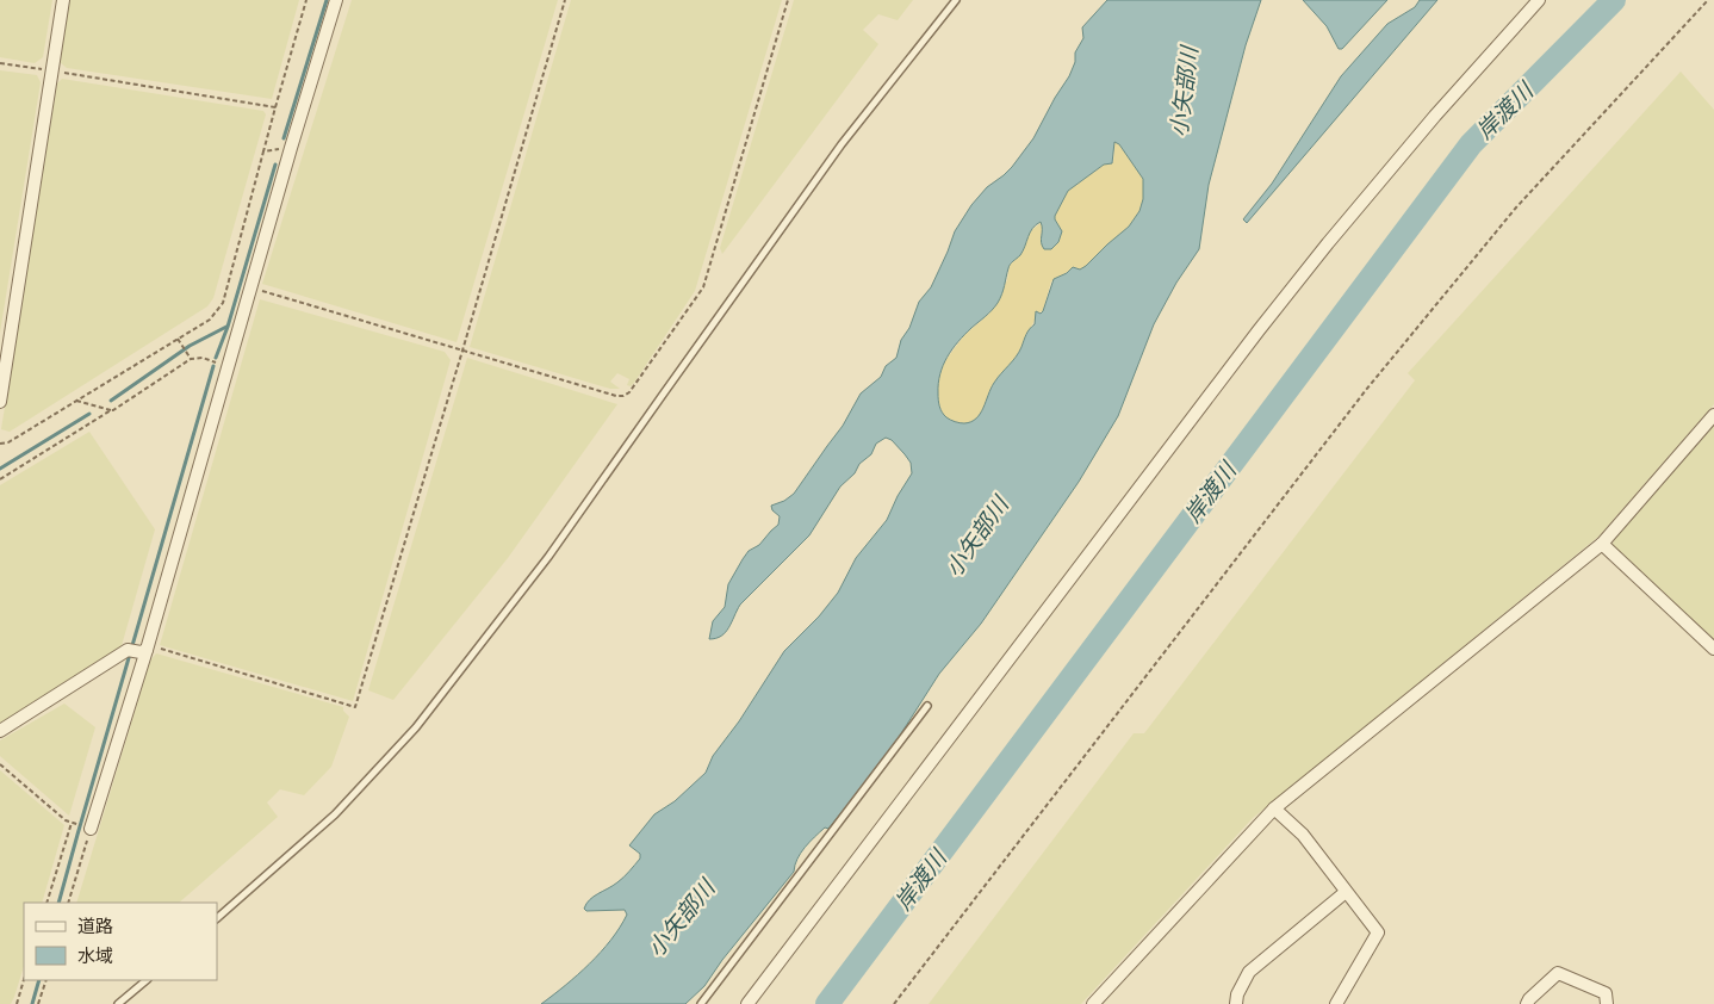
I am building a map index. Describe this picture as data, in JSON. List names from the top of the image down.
{
  "water": ["小矢部川", "岸渡川"],
  "legend": ["道路", "水域"]
}
